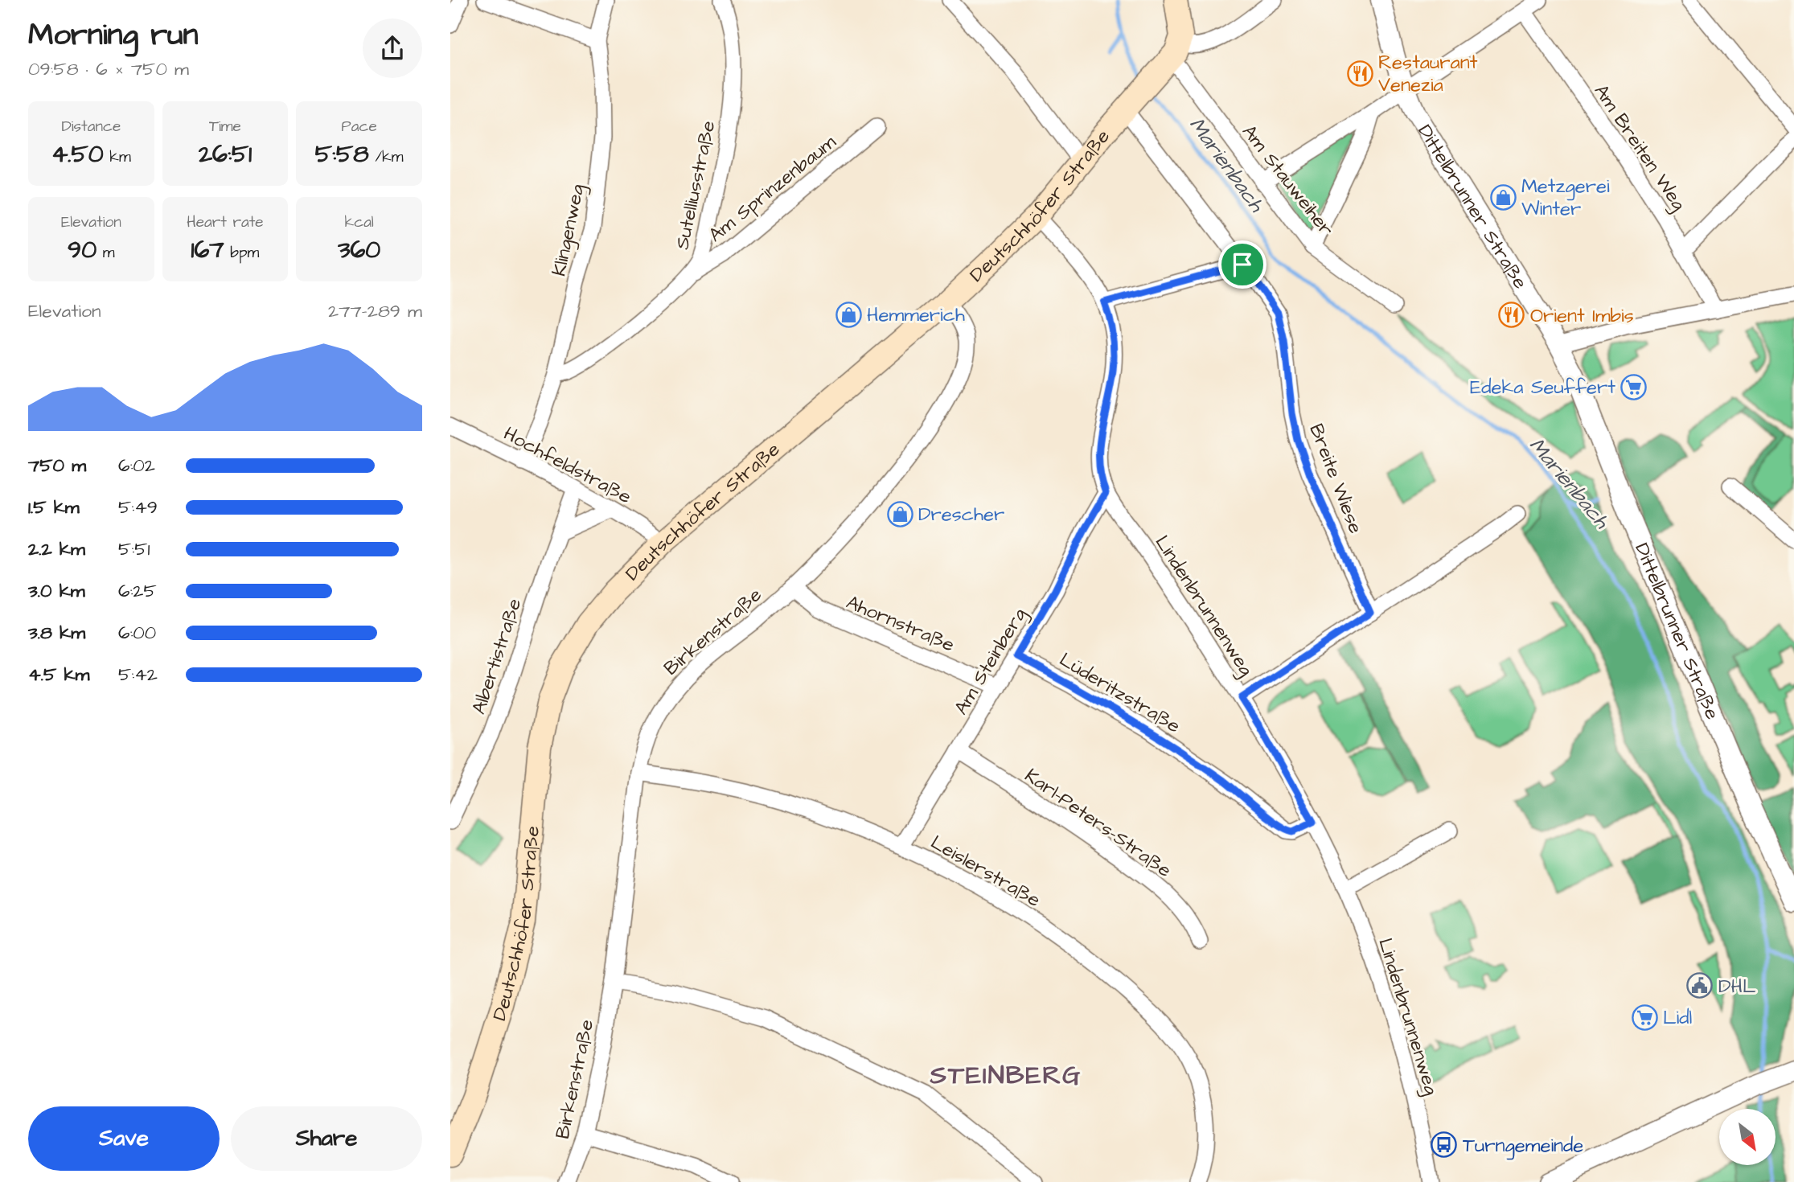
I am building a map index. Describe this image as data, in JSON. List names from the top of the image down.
{
  "streets": {
    "main road": ["Deutschhöfer Straße"],
    "street": [
      "Am Breiten Weg",
      "Am Stauweiher",
      "Sutelliusstraße",
      "Am Sprinzenbaum",
      "Dittelbrunner Straße",
      "Klingenweg",
      "Hochfeldstraße",
      "Breite Wiese",
      "Lindenbrunnenweg",
      "Ahornstraße",
      "Birkenstraße",
      "Albertistraße",
      "Am Steinberg",
      "Lüderitzstraße",
      "Karl-Peters-Straße",
      "Leislerstraße"
    ]
  },
  "crossings": [
    ["Am Stauweiher", "Deutschhöfer Straße"],
    ["Sutelliusstraße", "Am Sprinzenbaum"],
    ["Sutelliusstraße", "Klingenweg"],
    ["Deutschhöfer Straße", "Hochfeldstraße"],
    ["Deutschhöfer Straße", "Breite Wiese"],
    ["Deutschhöfer Straße", "Lindenbrunnenweg"],
    ["Deutschhöfer Straße", "Birkenstraße"],
    ["Klingenweg", "Hochfeldstraße"],
    ["Hochfeldstraße", "Albertistraße"],
    ["Lindenbrunnenweg", "Am Steinberg"],
    ["Lindenbrunnenweg", "Lüderitzstraße"],
    ["Ahornstraße", "Birkenstraße"],
    ["Ahornstraße", "Am Steinberg"],
    ["Birkenstraße", "Leislerstraße"],
    ["Am Steinberg", "Lüderitzstraße"],
    ["Am Steinberg", "Karl-Peters-Straße"],
    ["Am Steinberg", "Leislerstraße"]
  ],
  "districts": ["STEINBERG"],
  "water": ["Marienbach"],
  "places": {
    "restaurant": ["Restaurant Venezia", "Orient Imbis"],
    "shop": ["Metzgerei Winter", "Hemmerich", "Drescher"],
    "supermarket": ["Edeka Seuffert", "Lidl"],
    "public building": ["DHL"],
    "bus stop": ["Turngemeinde"]
  },
  "north": "bottom right",
  "page": {
    "heading": ["Morning run", "09:58 · 6 × 750 m"],
    "stats": [
      ["Distance", "4.50 km"],
      ["Time", "26:51"],
      ["Pace", "5:58 /km"],
      ["Elevation", "90 m"],
      ["Heart rate", "167 bpm"],
      ["kcal", "360"]
    ],
    "chart": ["Elevation", "277–289 m"],
    "list": [
      {
        "name": "750 m",
        "note": "6:02"
      },
      {
        "name": "1.5 km",
        "note": "5:49"
      },
      {
        "name": "2.2 km",
        "note": "5:51"
      },
      {
        "name": "3.0 km",
        "note": "6:25"
      },
      {
        "name": "3.8 km",
        "note": "6:00"
      },
      {
        "name": "4.5 km",
        "note": "5:42"
      }
    ],
    "buttons": ["Save", "Share"]
  }
}
